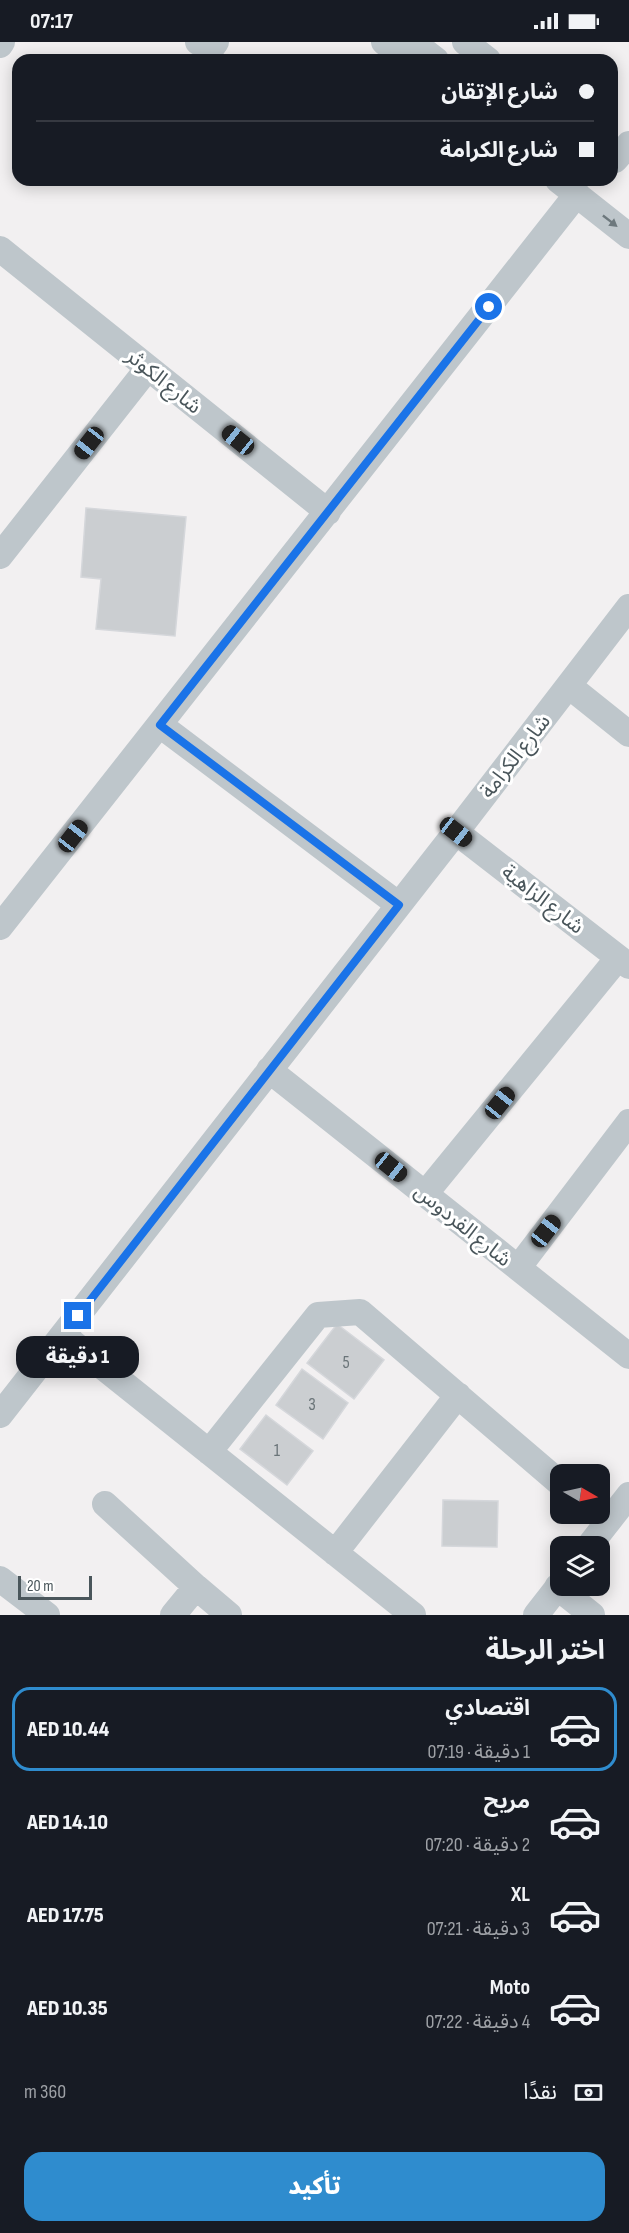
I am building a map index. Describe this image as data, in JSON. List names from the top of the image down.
{
  "streets": {
    "street": [
      "شارع الكوثر",
      "شارع الكرامة",
      "شارع الزاهية",
      "شارع الفردوس"
    ]
  },
  "crossings": [
    ["شارع الكرامة", "شارع الزاهية"],
    ["شارع الكرامة", "شارع الفردوس"]
  ],
  "house_numbers": ["5", "3", "1"],
  "scale_bar": "20 m",
  "north": "right",
  "page": {
    "status": "07:17",
    "banner": ["شارع الإتقان", "شارع الكرامة"],
    "bubble": "1 دقيقة",
    "scale": "20 m",
    "heading": "اختر الرحلة",
    "list": [
      {
        "name": "اقتصادي",
        "note": "1 دقيقة · 07:19",
        "value": "AED 10.44"
      },
      {
        "name": "مريح",
        "note": "2 دقيقة · 07:20",
        "value": "AED 14.10"
      },
      {
        "name": "XL",
        "note": "3 دقيقة · 07:21",
        "value": "AED 17.75"
      },
      {
        "name": "Moto",
        "note": "4 دقيقة · 07:22",
        "value": "AED 10.35"
      }
    ],
    "pay": ["نقدًا", "360 m"],
    "buttons": "تأكيد"
  }
}
